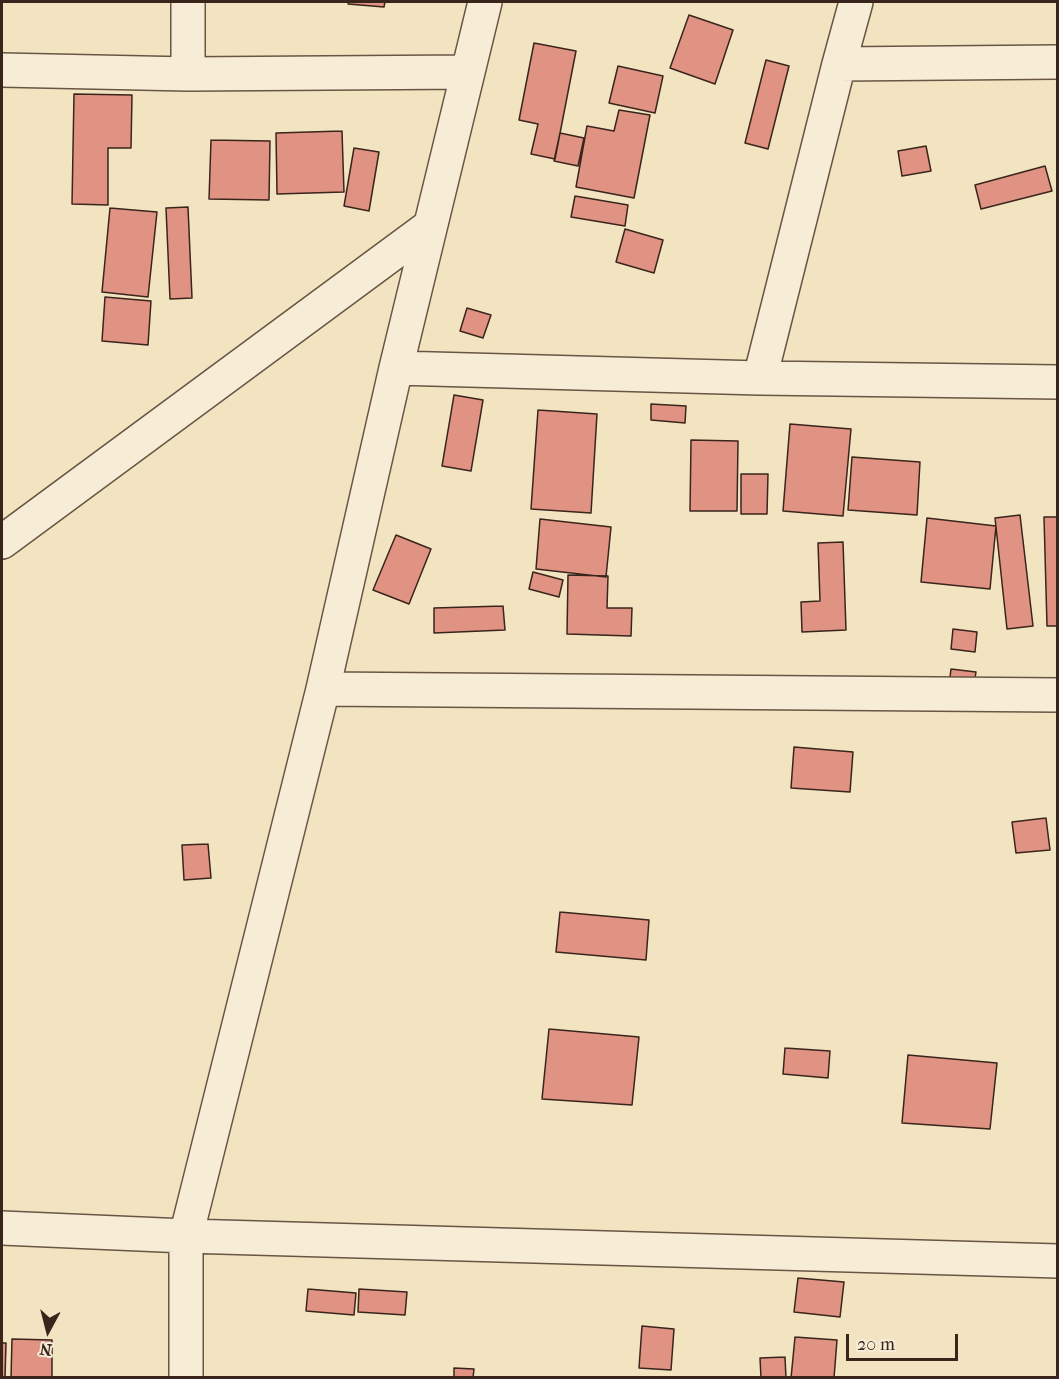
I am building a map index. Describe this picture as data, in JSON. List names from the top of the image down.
{
  "scale_bar": "20 m",
  "north": "bottom"
}
